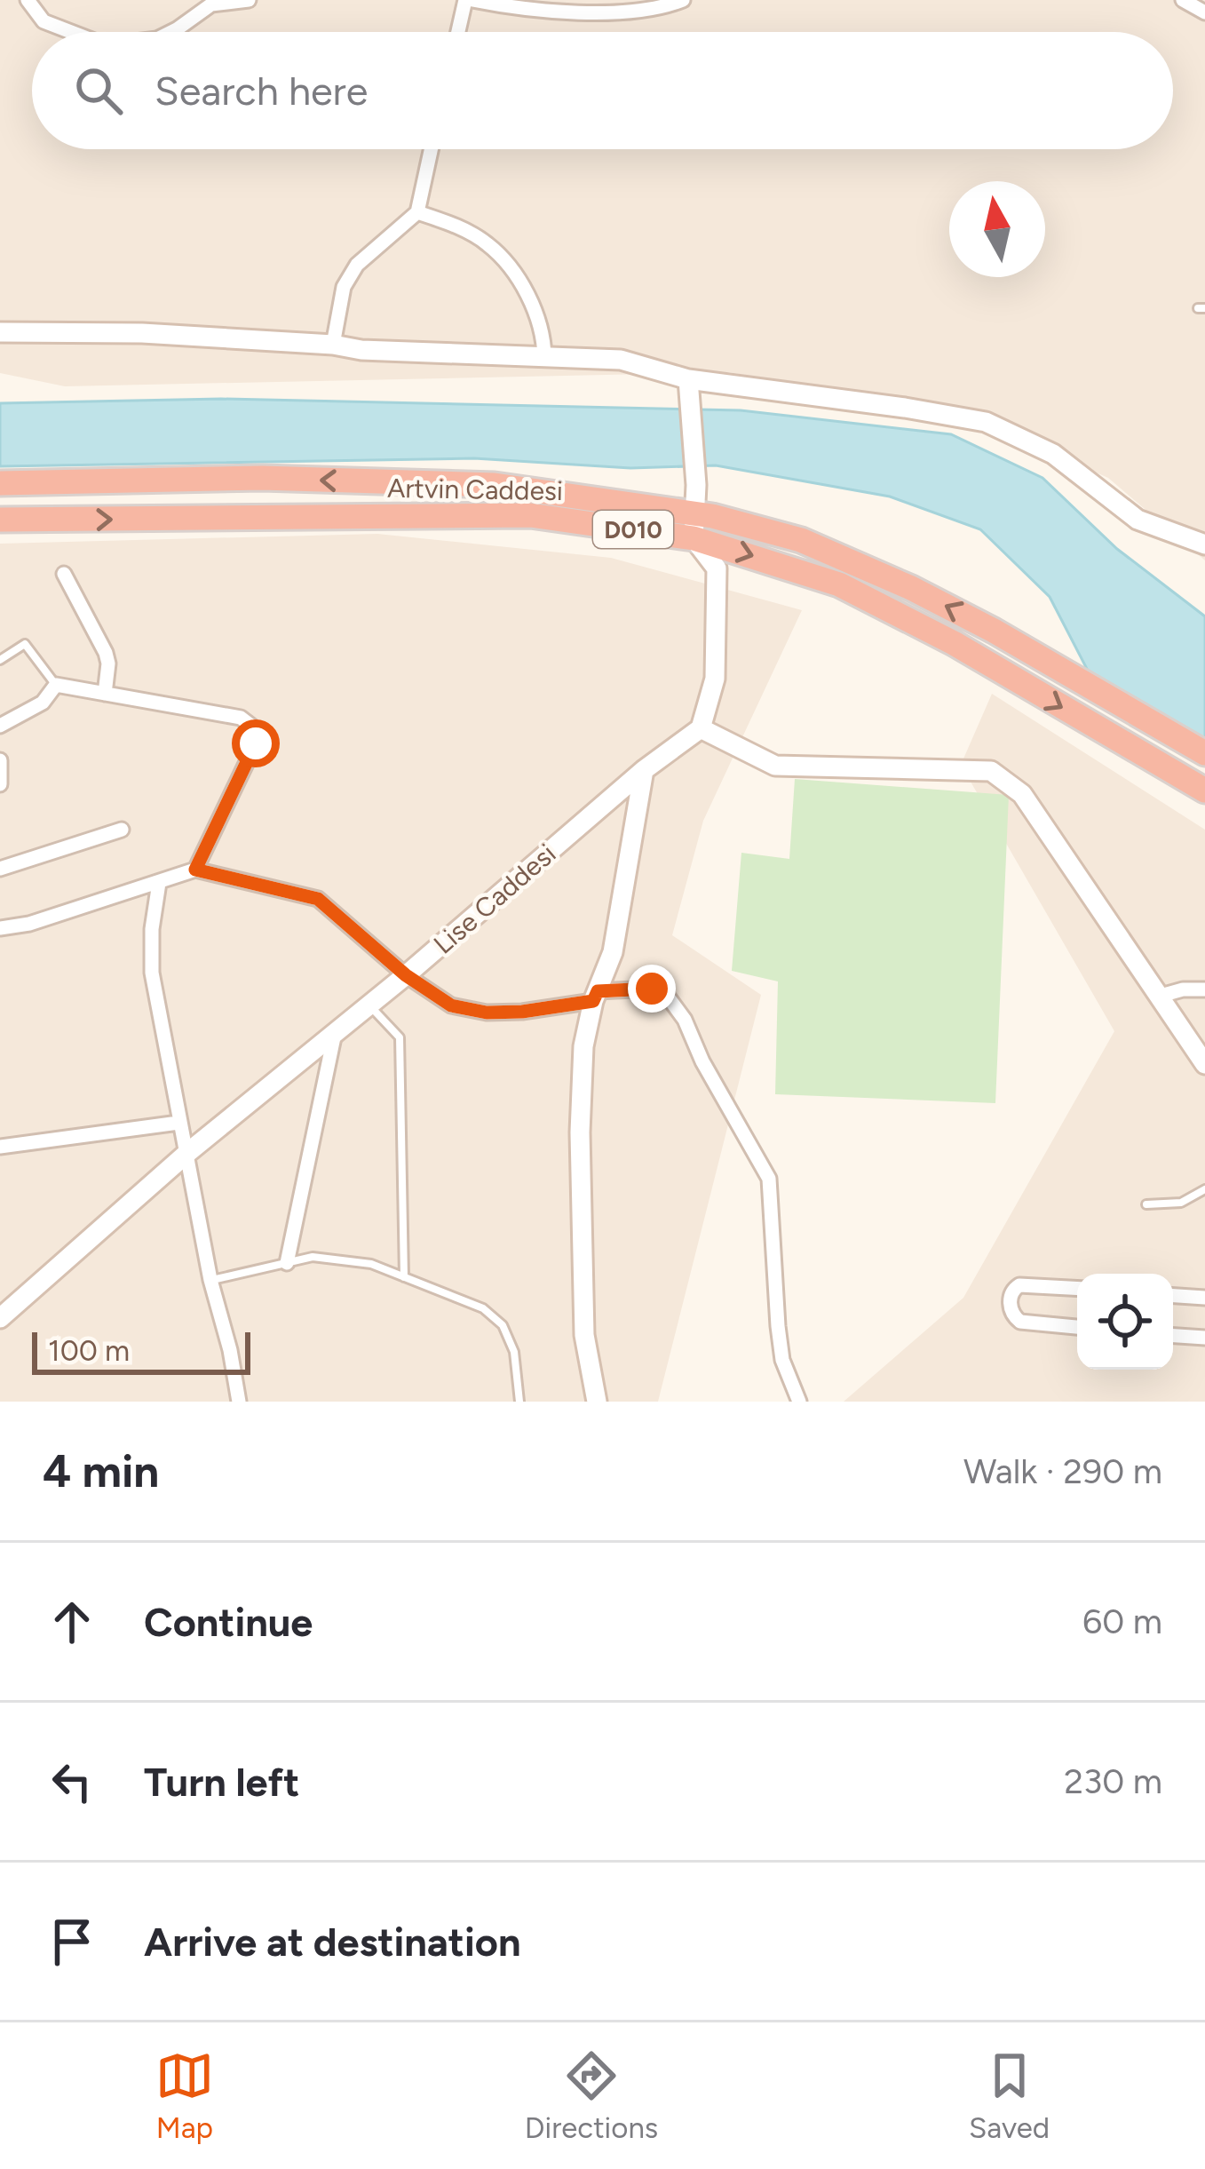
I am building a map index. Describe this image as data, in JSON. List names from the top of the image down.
{
  "streets": {
    "highway": ["Artvin Caddesi", "D010"],
    "street": ["Lise Caddesi"]
  },
  "scale_bar": "100 m",
  "north": "top",
  "page": {
    "search": "Search here",
    "scale": "100 m",
    "heading": ["4 min", "Walk · 290 m"],
    "list": [
      ["Continue", "60 m"],
      ["Turn left", "230 m"],
      "Arrive at destination"
    ],
    "nav": ["Map", "Directions", "Saved"]
  }
}
